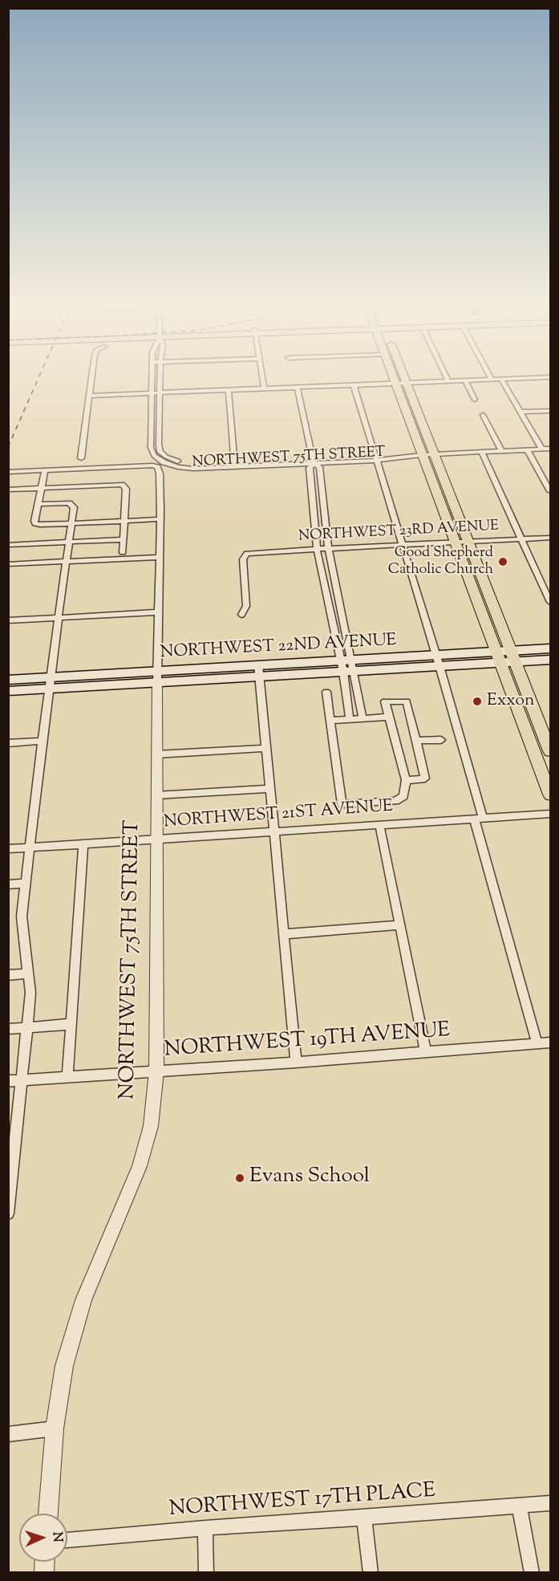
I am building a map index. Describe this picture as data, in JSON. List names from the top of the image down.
{
  "streets": {
    "main road": ["NORTHWEST 22ND AVENUE"],
    "street": [
      "NORTHWEST 75TH STREET",
      "NORTHWEST 23RD AVENUE",
      "NORTHWEST 21ST AVENUE",
      "NORTHWEST 19TH AVENUE",
      "NORTHWEST 17TH PLACE"
    ]
  },
  "crossings": [
    ["NORTHWEST 75TH STREET", "NORTHWEST 22ND AVENUE"],
    ["NORTHWEST 75TH STREET", "NORTHWEST 21ST AVENUE"],
    ["NORTHWEST 75TH STREET", "NORTHWEST 19TH AVENUE"]
  ],
  "places": ["Good Shepherd Catholic Church", "Exxon", "Evans School"],
  "north": "right"
}
